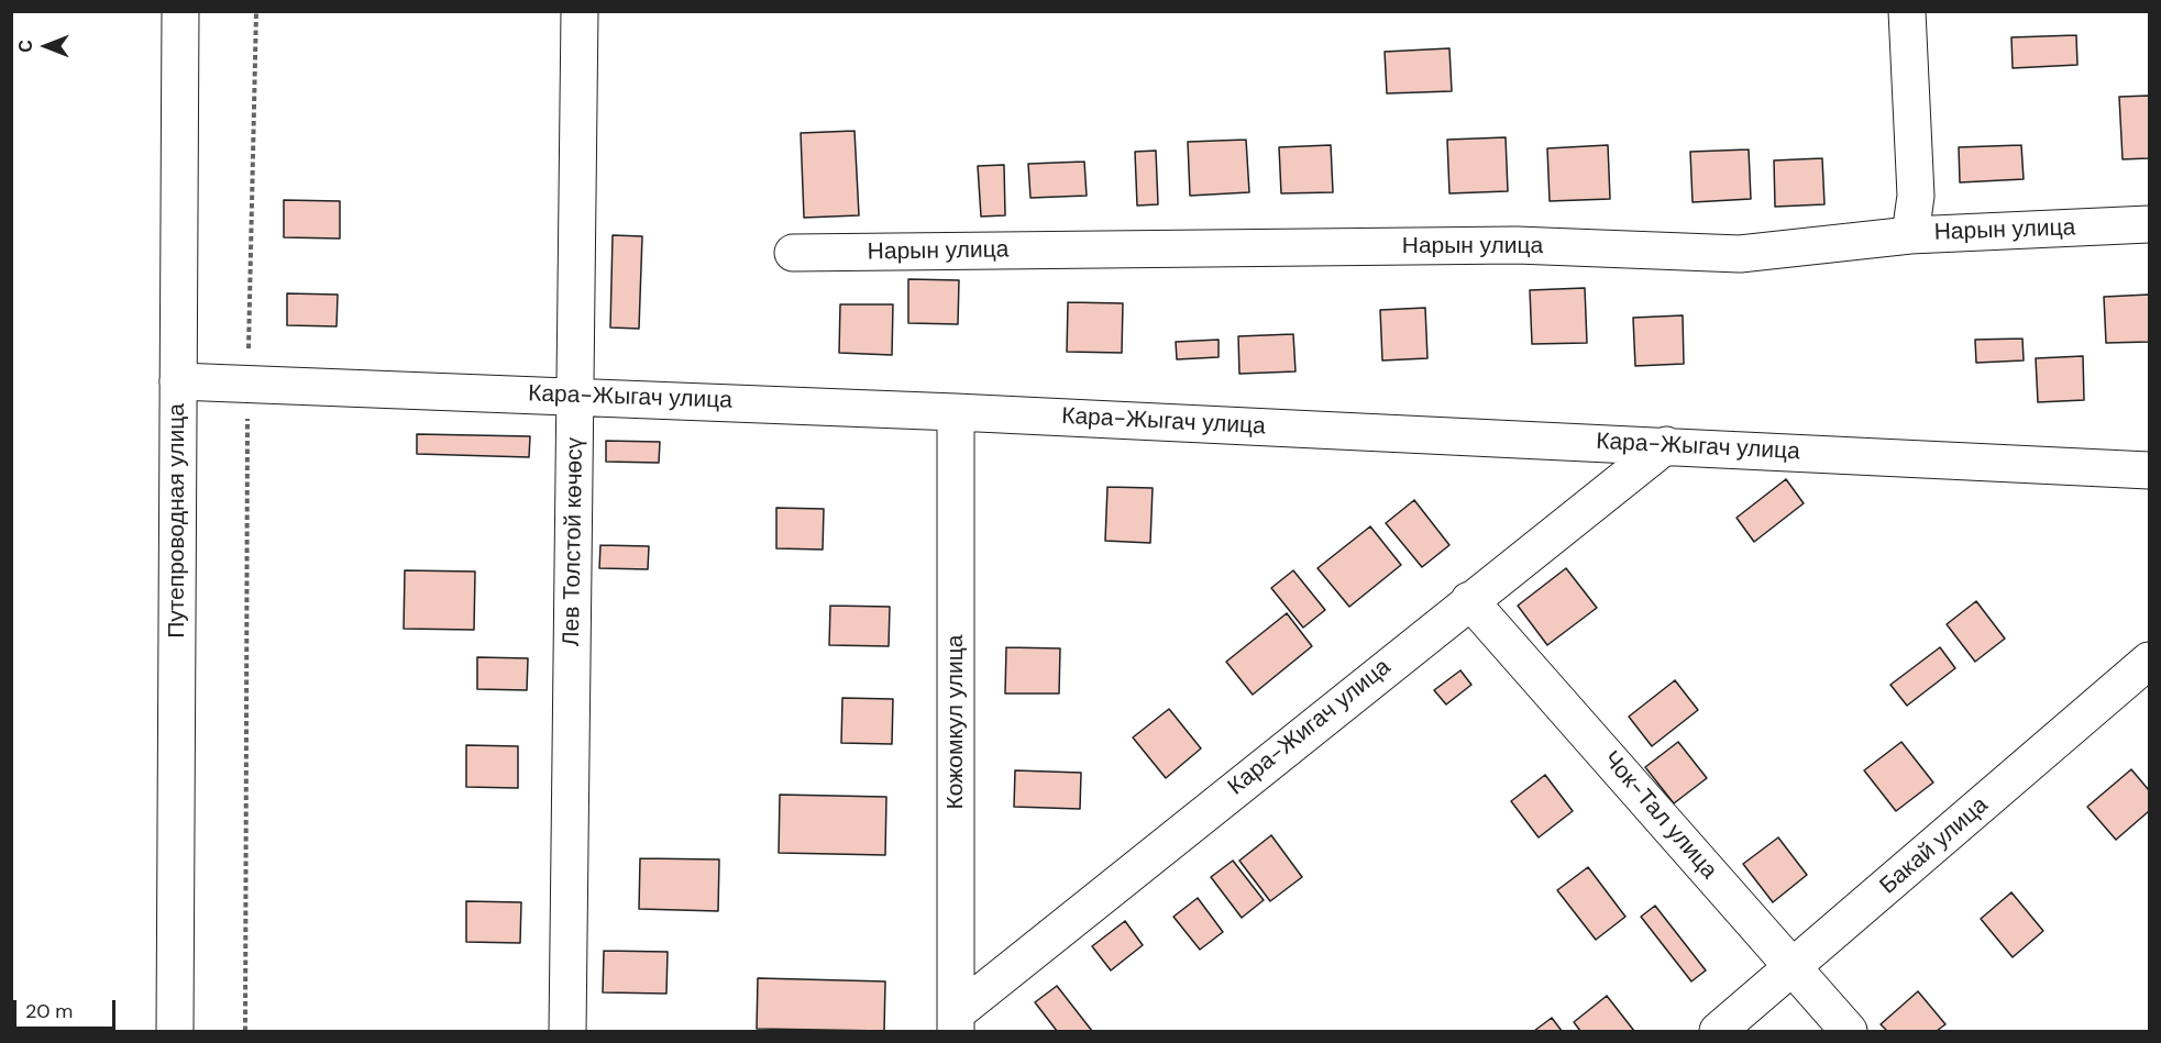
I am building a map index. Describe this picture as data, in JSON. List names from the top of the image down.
{
  "streets": {
    "street": [
      "Нарын улица",
      "Кара-Жыгач улица",
      "Путепроводная улица",
      "Лев Толстой көчөсү",
      "Кожомкул улица",
      "Кара-Жигач улица",
      "Чок-Тал улица",
      "Бакай улица"
    ]
  },
  "crossings": [
    ["Кара-Жыгач улица", "Путепроводная улица"],
    ["Кара-Жыгач улица", "Лев Толстой көчөсү"],
    ["Кара-Жыгач улица", "Кожомкул улица"],
    ["Кара-Жыгач улица", "Кара-Жигач улица"],
    ["Кожомкул улица", "Кара-Жигач улица"],
    ["Кара-Жигач улица", "Чок-Тал улица"],
    ["Чок-Тал улица", "Бакай улица"]
  ],
  "scale_bar": "20 m",
  "north": "left"
}
